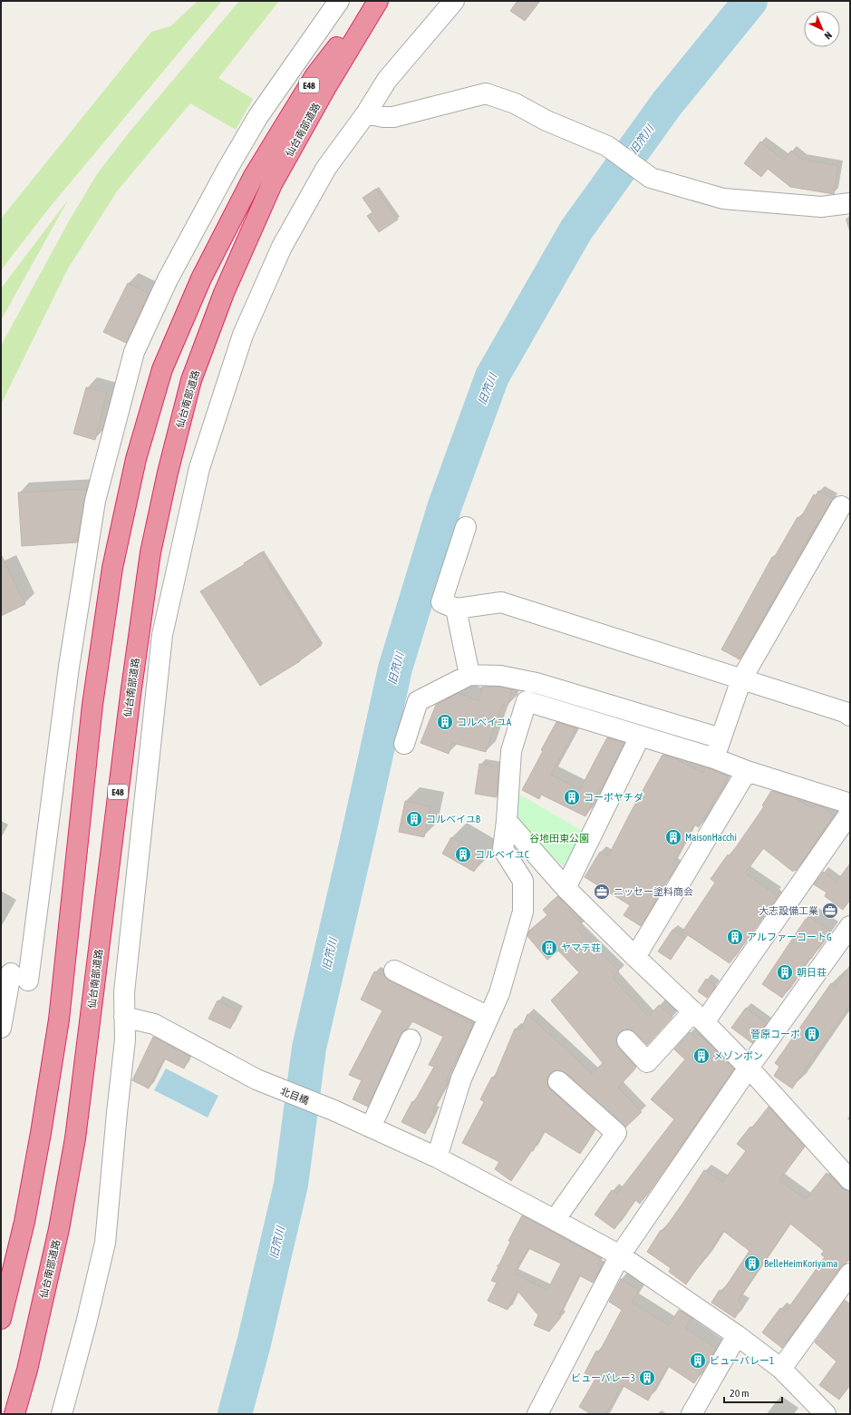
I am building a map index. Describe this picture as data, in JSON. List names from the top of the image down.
{
  "streets": {
    "highway": ["E48", "仙台南部道路"],
    "street": ["北目橋"]
  },
  "water": ["旧笊川"],
  "parks": ["谷地田東公園"],
  "places": {
    "building": [
      "コルベイユA",
      "コーポヤチダ",
      "コルベイユB",
      "MaisonHacchi",
      "コルベイユC",
      "アルファーコートG",
      "ヤマテ荘",
      "朝日荘",
      "菅原コーポ",
      "メゾンボン",
      "BelleHeimKoriyama",
      "ビューバレー1",
      "ビューバレー3"
    ],
    "office": ["ニッセー塗料商会", "大志設備工業"]
  },
  "scale_bar": "20 m",
  "north": "bottom right"
}
